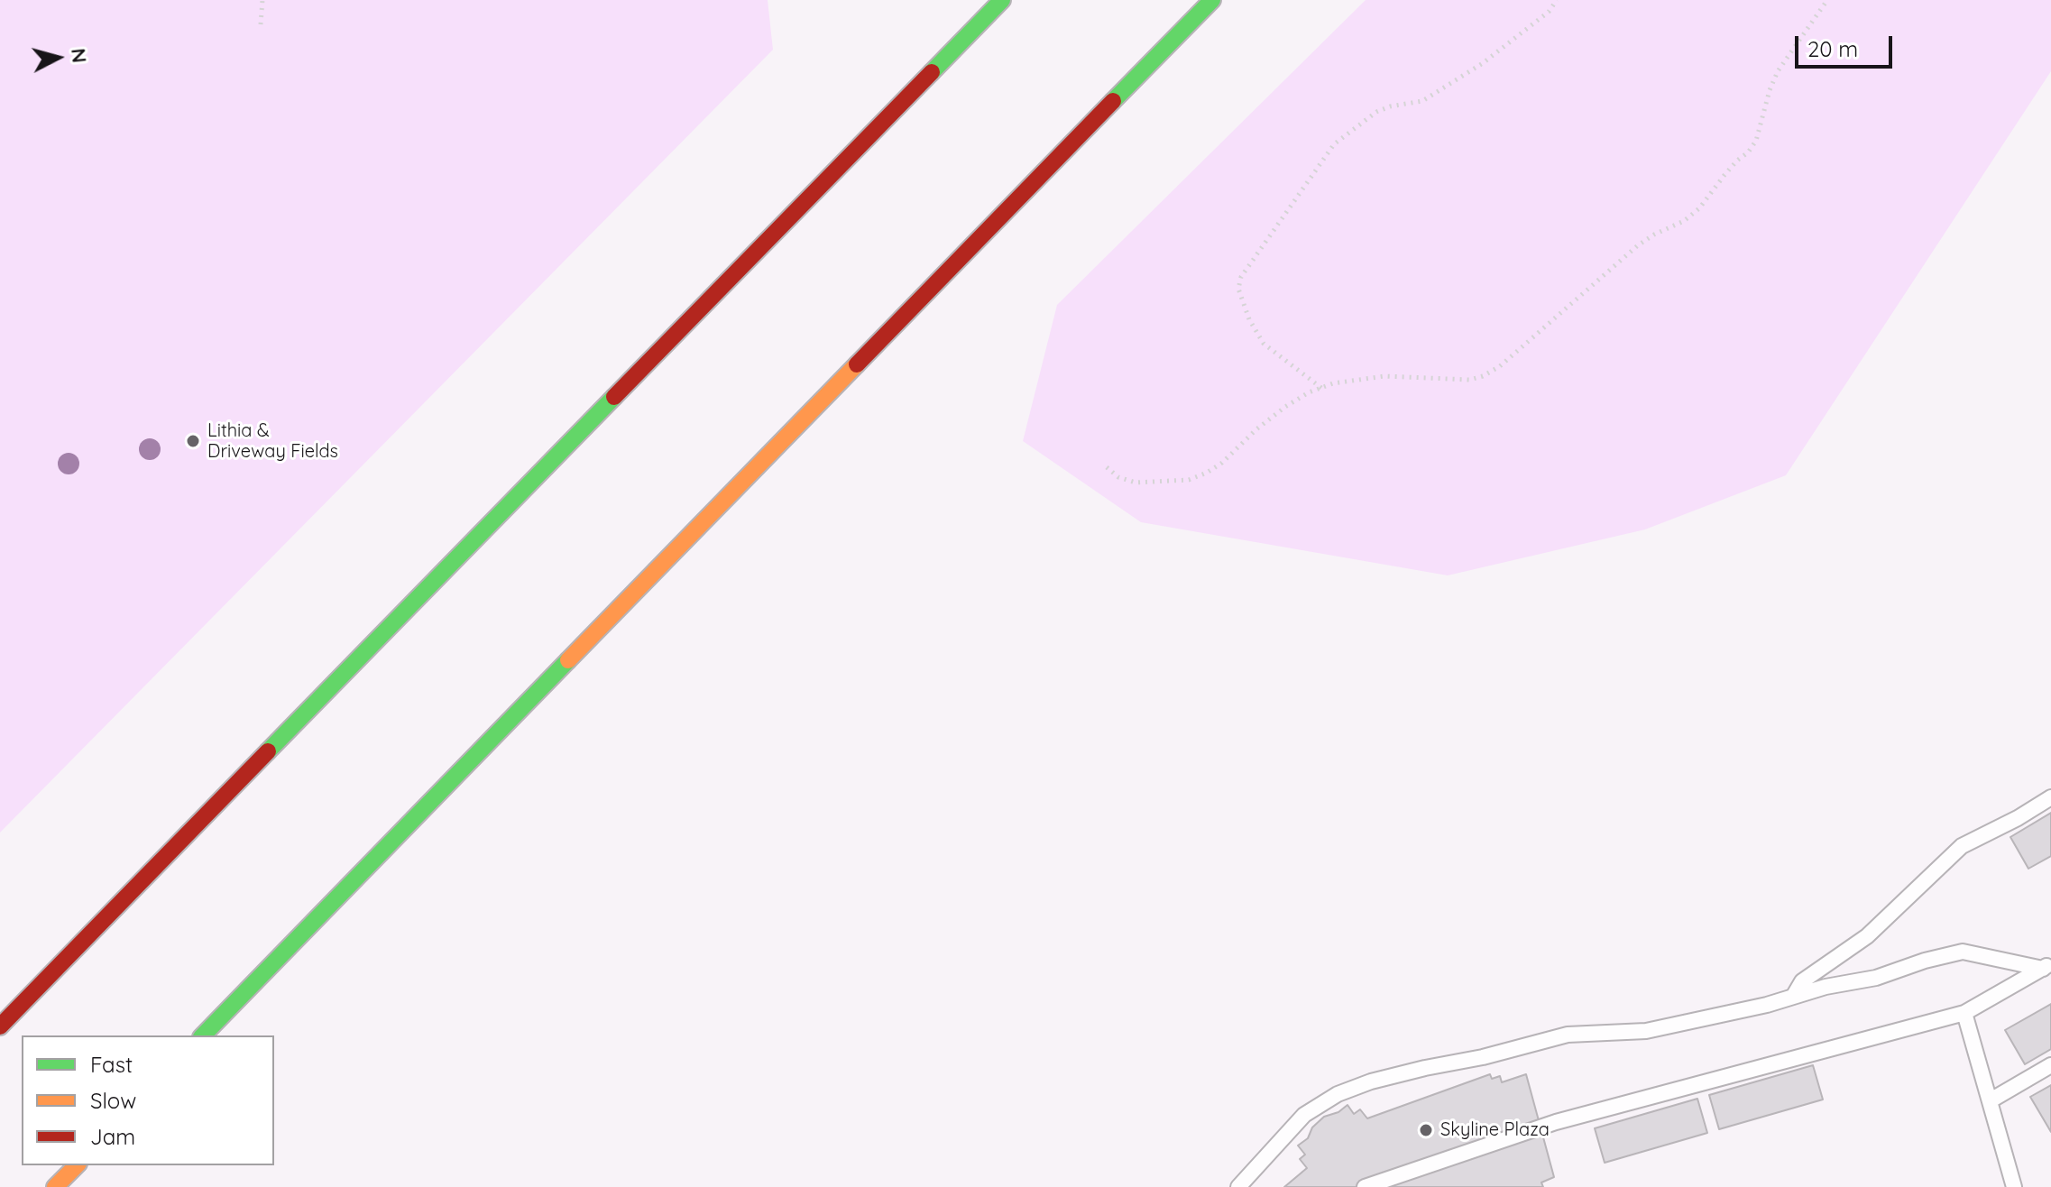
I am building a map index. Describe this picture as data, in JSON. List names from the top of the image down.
{
  "places": ["Lithia & Driveway Fields", "Skyline Plaza"],
  "legend": ["Fast", "Slow", "Jam"],
  "scale_bar": "20 m",
  "north": "right"
}
